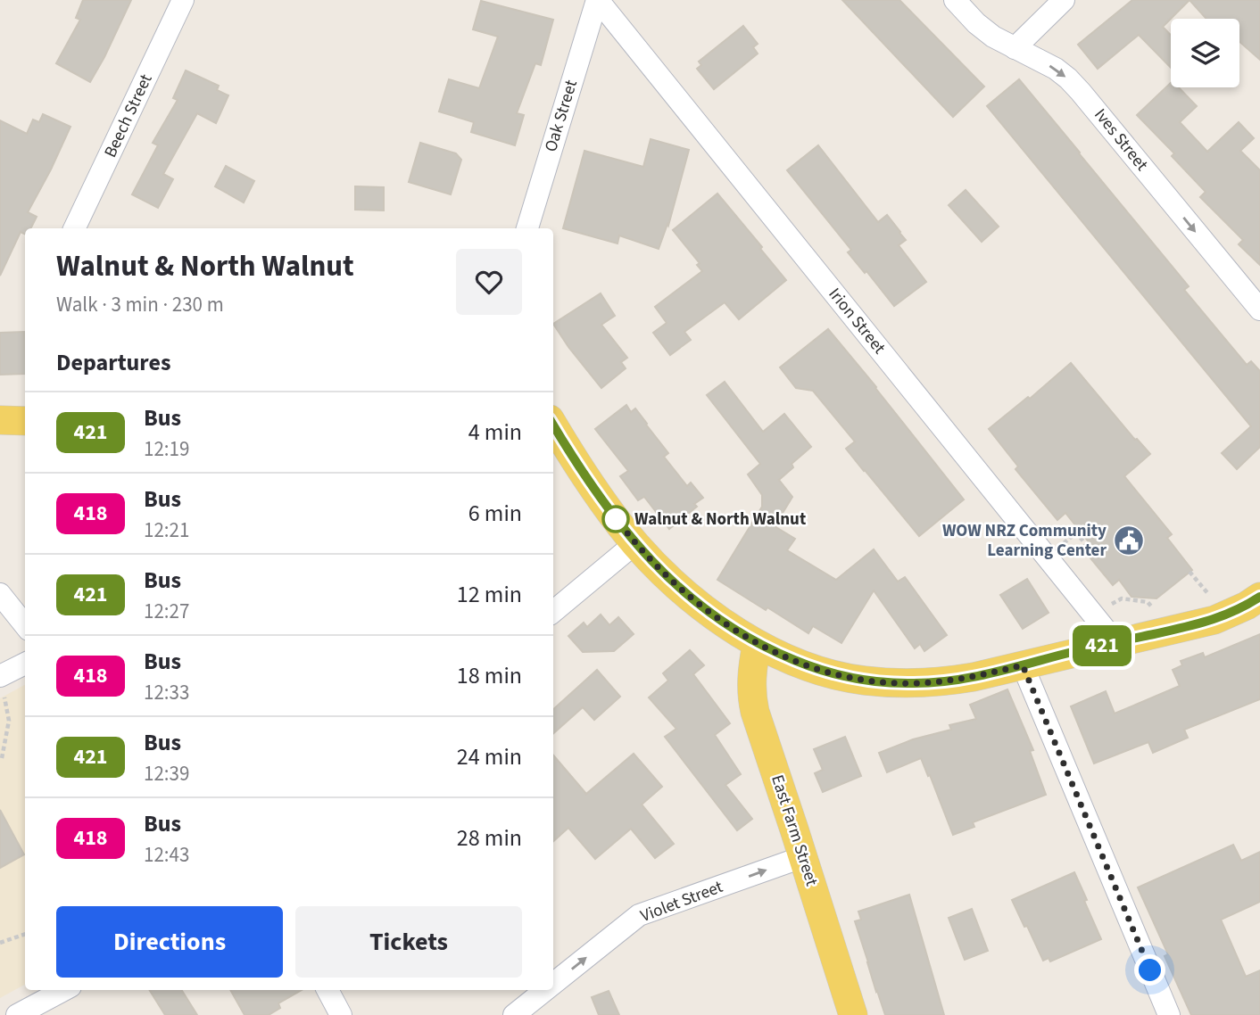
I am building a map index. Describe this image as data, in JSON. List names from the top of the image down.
{
  "streets": {
    "main road": ["East Farm Street"],
    "street": [
      "Beech Street",
      "Oak Street",
      "Ives Street",
      "Irion Street",
      "Violet Street"
    ]
  },
  "crossings": [
    ["Oak Street", "Irion Street"],
    ["East Farm Street", "Violet Street"]
  ],
  "one_way": ["Ives Street", "Violet Street"],
  "places": {
    "other": ["Walnut & North Walnut"],
    "public building": ["WOW NRZ Community Learning Center"]
  },
  "lines": ["bus line 421"],
  "page": {
    "on_map": "421",
    "heading": [
      ["Walnut & North Walnut", "Walk · 3 min · 230 m"],
      "Departures"
    ],
    "list": [
      {
        "mark": "421",
        "name": "Bus",
        "note": "12:19",
        "value": "4 min"
      },
      {
        "mark": "418",
        "name": "Bus",
        "note": "12:21",
        "value": "6 min"
      },
      {
        "mark": "421",
        "name": "Bus",
        "note": "12:27",
        "value": "12 min"
      },
      {
        "mark": "418",
        "name": "Bus",
        "note": "12:33",
        "value": "18 min"
      },
      {
        "mark": "421",
        "name": "Bus",
        "note": "12:39",
        "value": "24 min"
      },
      {
        "mark": "418",
        "name": "Bus",
        "note": "12:43",
        "value": "28 min"
      }
    ],
    "buttons": ["Directions", "Tickets"]
  }
}
